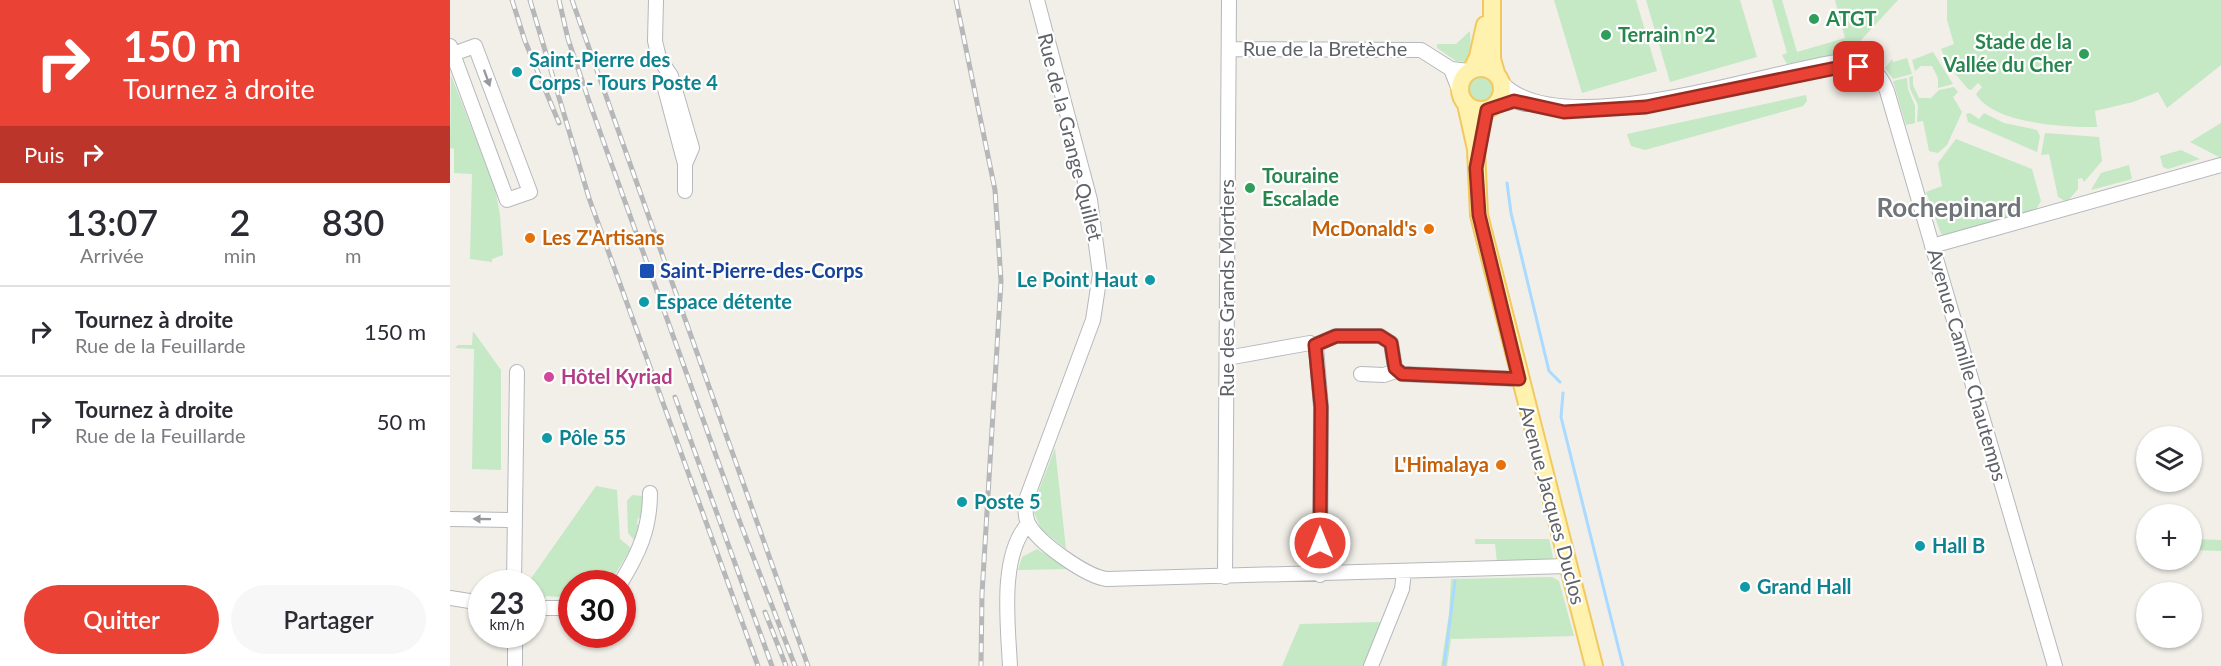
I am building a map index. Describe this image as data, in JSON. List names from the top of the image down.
{
  "streets": {
    "main road": ["Avenue Jacques Duclos"],
    "street": [
      "Rue de la Bretèche",
      "Rue de la Grange Quillet",
      "Rue des Grands Mortiers",
      "Avenue Camille Chautemps"
    ]
  },
  "crossings": [
    ["Rue de la Bretèche", "Rue des Grands Mortiers"],
    ["Rue de la Bretèche", "Avenue Jacques Duclos"]
  ],
  "districts": ["Rochepinard"],
  "places": {
    "other": [
      "ATGT",
      "Terrain n°2",
      "Stade de la Vallée du Cher",
      "Saint-Pierre des Corps - Tours Poste 4",
      "Touraine Escalade",
      "McDonald's",
      "Les Z'Artisans",
      "Le Point Haut",
      "Espace détente",
      "Hôtel Kyriad",
      "Pôle 55",
      "L'Himalaya",
      "Poste 5",
      "Hall B",
      "Grand Hall"
    ],
    "transit": ["Saint-Pierre-des-Corps"]
  },
  "page": {
    "turn": ["150 m", "Tournez à droite"],
    "then": "Puis",
    "eta": [
      "13:07",
      "Arrivée",
      "2",
      "min",
      "830",
      "m"
    ],
    "list": [
      {
        "name": "Tournez à droite",
        "note": "Rue de la Feuillarde",
        "value": "150 m"
      },
      {
        "name": "Tournez à droite",
        "note": "Rue de la Feuillarde",
        "value": "50 m"
      }
    ],
    "map_buttons": ["+", "−"],
    "speed": "23 km/h",
    "limit": "30",
    "buttons": ["Quitter", "Partager"]
  }
}
